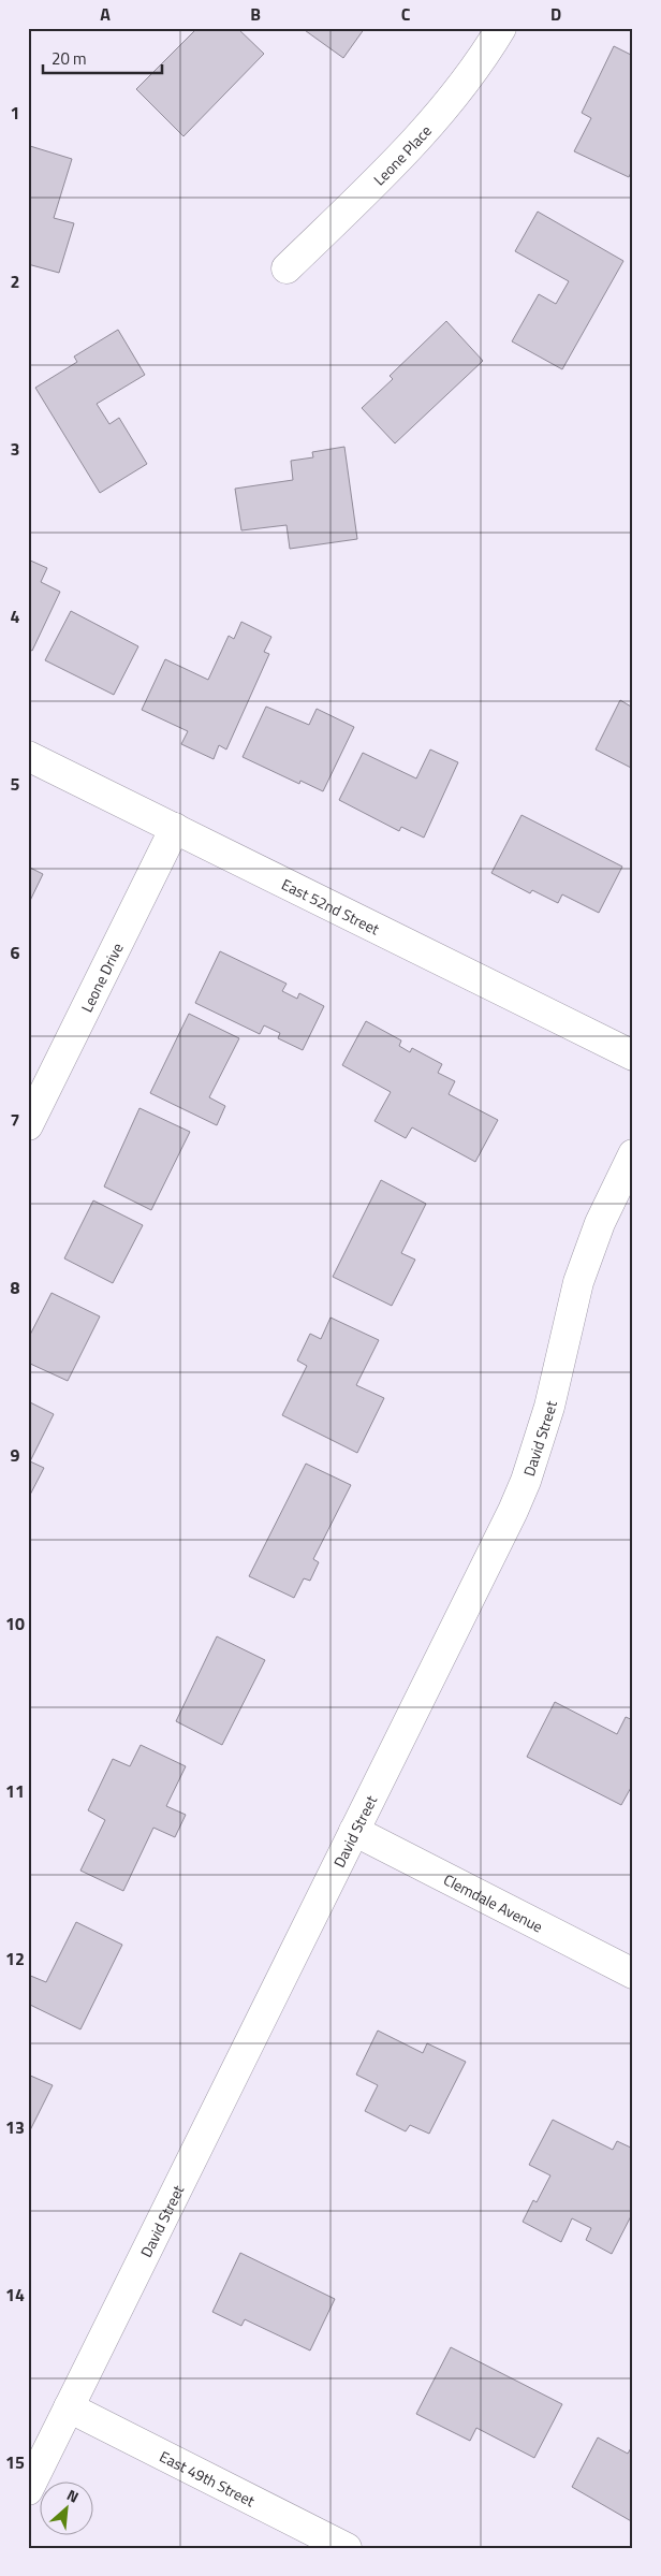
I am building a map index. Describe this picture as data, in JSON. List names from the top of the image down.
{
  "streets": {
    "street": [
      "Leone Place",
      "East 52nd Street",
      "Leone Drive",
      "David Street",
      "Clemdale Avenue",
      "East 49th Street"
    ]
  },
  "crossings": [
    ["East 52nd Street", "Leone Drive"],
    ["David Street", "Clemdale Avenue"],
    ["David Street", "East 49th Street"]
  ],
  "scale_bar": "20 m",
  "north": "top right",
  "grid": {
    "columns": [
      "A",
      "B",
      "C",
      "D"
    ],
    "rows": [
      "1",
      "2",
      "3",
      "4",
      "5",
      "6",
      "7",
      "8",
      "9",
      "10",
      "11",
      "12",
      "13",
      "14",
      "15"
    ]
  }
}
